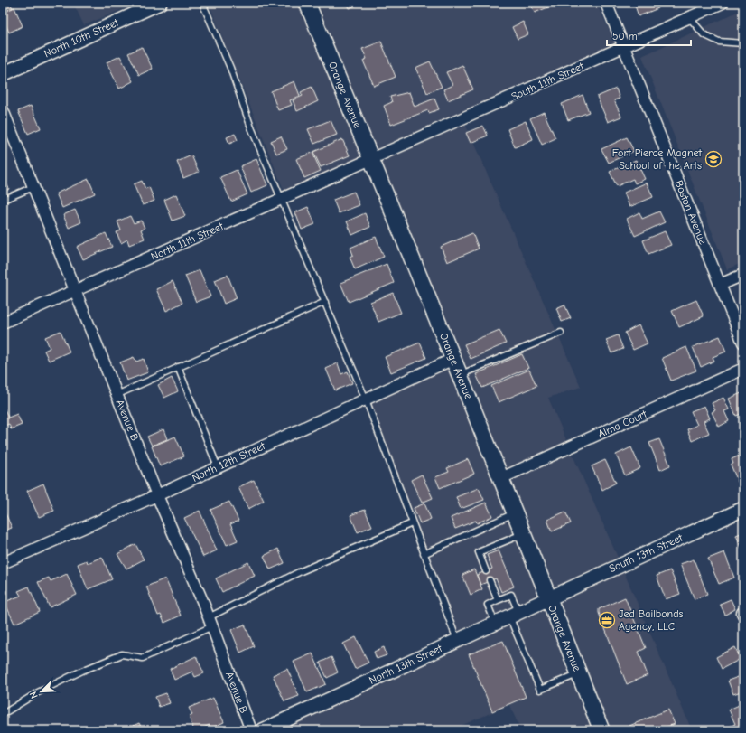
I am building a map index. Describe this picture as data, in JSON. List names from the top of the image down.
{
  "streets": {
    "main road": ["Orange Avenue"],
    "street": [
      "North 10th Street",
      "South 11th Street",
      "Boston Avenue",
      "North 11th Street",
      "Avenue B",
      "Alma Court",
      "North 12th Street",
      "South 13th Street",
      "North 13th Street"
    ]
  },
  "crossings": [
    ["South 11th Street", "Orange Avenue"],
    ["South 11th Street", "Boston Avenue"],
    ["South 11th Street", "North 11th Street"],
    ["Orange Avenue", "North 11th Street"],
    ["Orange Avenue", "Alma Court"],
    ["Orange Avenue", "North 12th Street"],
    ["Orange Avenue", "South 13th Street"],
    ["Orange Avenue", "North 13th Street"],
    ["North 11th Street", "Avenue B"],
    ["Avenue B", "North 12th Street"],
    ["South 13th Street", "North 13th Street"]
  ],
  "places": {
    "school or university": ["Fort Pierce Magnet School of the Arts"],
    "office": ["Jed Bailbonds Agency, LLC"]
  },
  "scale_bar": "50 m",
  "north": "bottom left"
}
